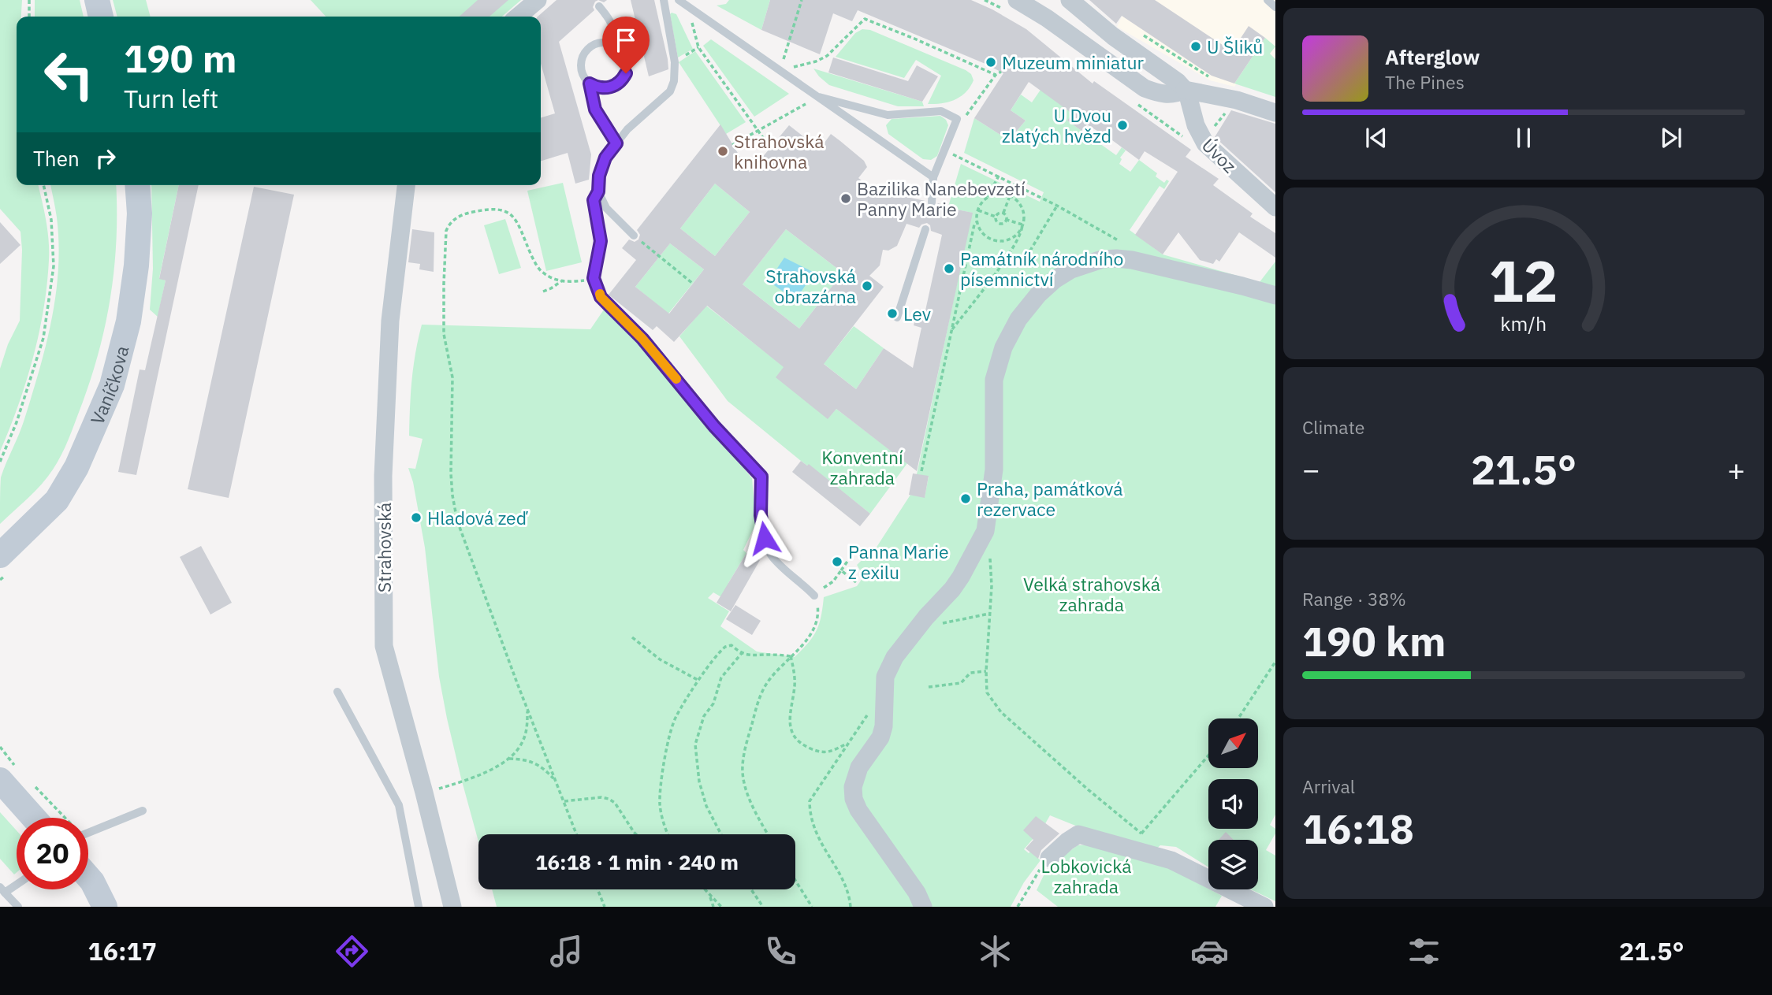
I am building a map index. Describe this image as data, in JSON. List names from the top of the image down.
{
  "streets": {
    "main road": ["Vaníčkova"],
    "street": ["Úvoz", "Strahovská"]
  },
  "parks": ["Konventní zahrada", "Velká strahovská zahrada", "Lobkovická zahrada"],
  "places": [
    "U Šliků",
    "Muzeum miniatur",
    "U Dvou zlatých hvězd",
    "Strahovská knihovna",
    "Bazilika Nanebevzetí Panny Marie",
    "Památník národního písemnictví",
    "Strahovská obrazárna",
    "Lev",
    "Praha, památková rezervace",
    "Hladová zeď",
    "Panna Marie z exilu"
  ],
  "north": "top right",
  "page": {
    "turn": ["190 m", "Turn left"],
    "song": ["Afterglow", "The Pines"],
    "then": "Then",
    "tile": [
      "Climate",
      ["Range · 38%", "190 km"],
      ["Arrival", "16:18"]
    ],
    "heat": ["−", "21.5°", "+"],
    "limit": "20",
    "trip": "16:18 · 1 min · 240 m",
    "tabs": ["16:17", "21.5°"],
    "gauge": ["12", "km/h"]
  }
}
